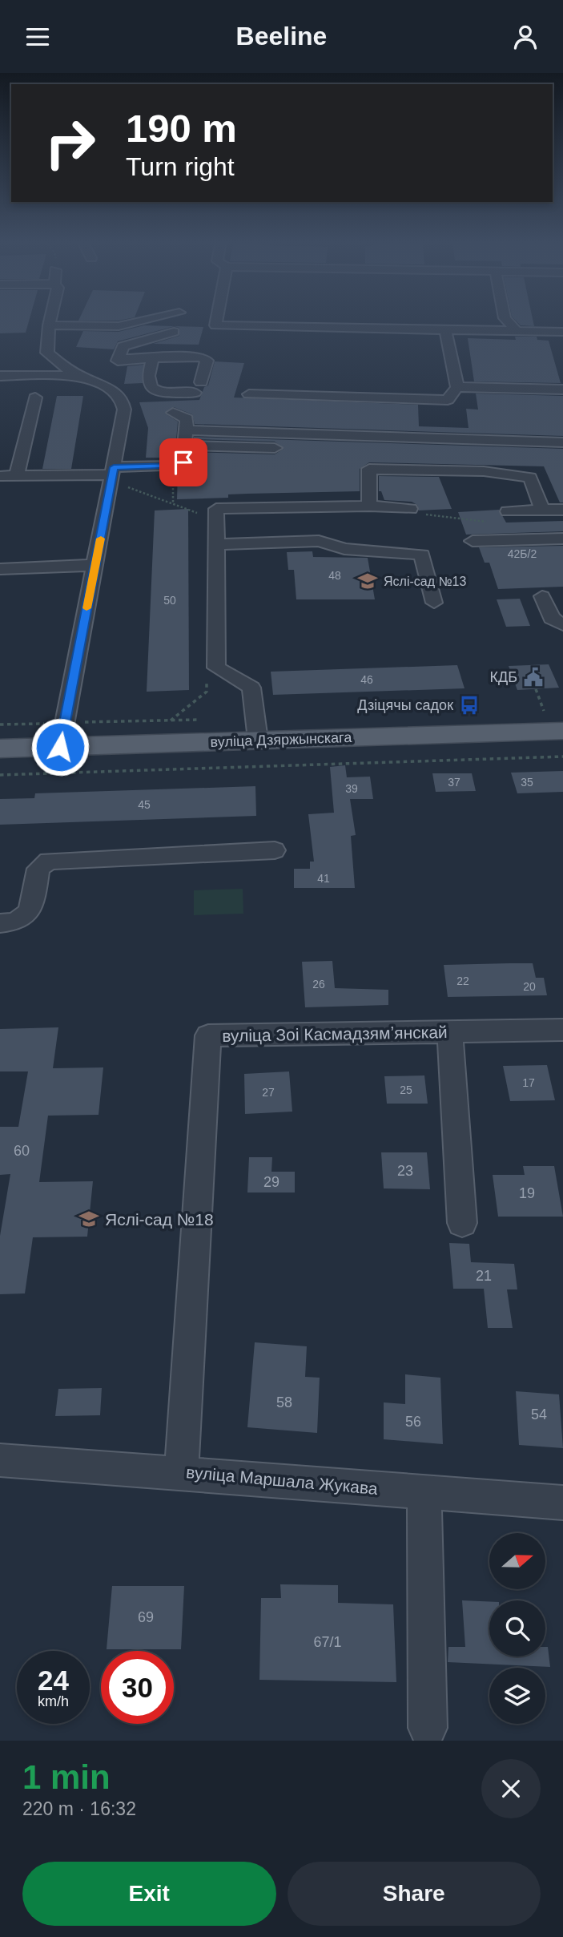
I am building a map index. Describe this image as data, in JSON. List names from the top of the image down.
{
  "streets": {
    "main road": ["вуліца Дзяржынскага"],
    "street": ["вуліца Зоі Касмадзямʼянскай", "вуліца Маршала Жукава"]
  },
  "crossings": [
    ["вуліца Зоі Касмадзямʼянскай", "вуліца Маршала Жукава"]
  ],
  "places": {
    "school or university": ["Яслі-сад №13", "Яслі-сад №18"],
    "public building": ["КДБ"],
    "bus stop": ["Дзіцячы садок"]
  },
  "house_numbers": [
    "42Б/2",
    "48",
    "50",
    "46",
    "37",
    "35",
    "39",
    "45",
    "41",
    "22",
    "26",
    "20",
    "17",
    "25",
    "27",
    "60",
    "23",
    "29",
    "19",
    "21",
    "58",
    "54",
    "56",
    "69",
    "67/1"
  ],
  "north": "right",
  "page": {
    "header": "Beeline",
    "turn": ["190 m", "Turn right"],
    "speed": "24 km/h",
    "limit": "30",
    "heading": ["1 min", "220 m · 16:32"],
    "buttons": ["Exit", "Share"]
  }
}
